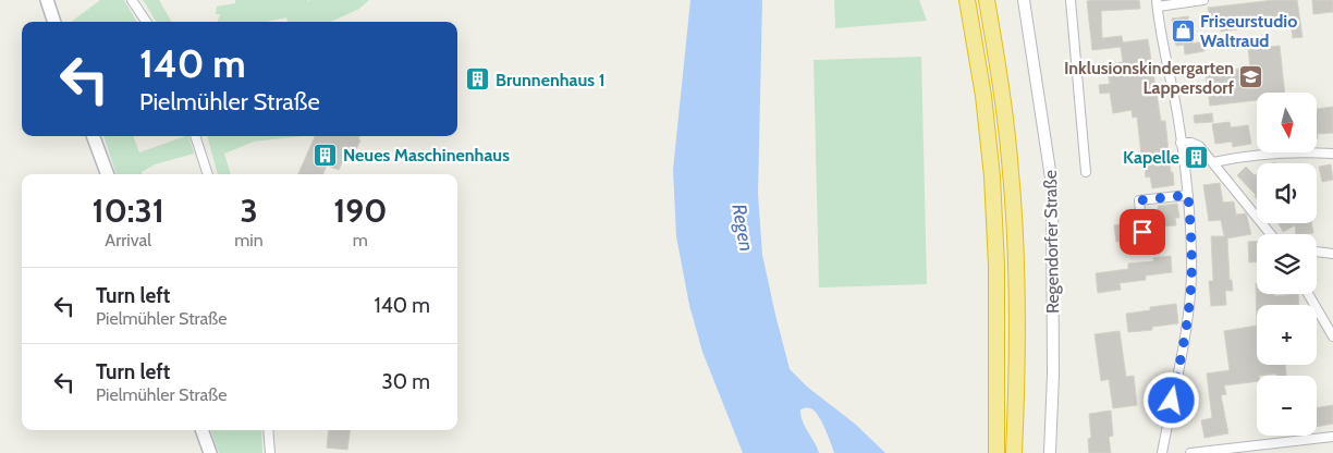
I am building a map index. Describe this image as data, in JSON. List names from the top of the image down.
{
  "streets": {
    "street": ["Regendorfer Straße"]
  },
  "water": ["Regen"],
  "places": {
    "shop": ["Friseurstudio Waltraud"],
    "school or university": ["Inklusionskindergarten Lappersdorf"],
    "building": ["Brunnenhaus 1", "Neues Maschinenhaus", "Kapelle"]
  },
  "north": "bottom",
  "page": {
    "turn": ["140 m", "Pielmühler Straße"],
    "map_buttons": ["+", "−"],
    "eta": [
      "10:31",
      "Arrival",
      "3",
      "min",
      "190",
      "m"
    ],
    "list": [
      {
        "name": "Turn left",
        "note": "Pielmühler Straße",
        "value": "140 m"
      },
      {
        "name": "Turn left",
        "note": "Pielmühler Straße",
        "value": "30 m"
      }
    ]
  }
}
